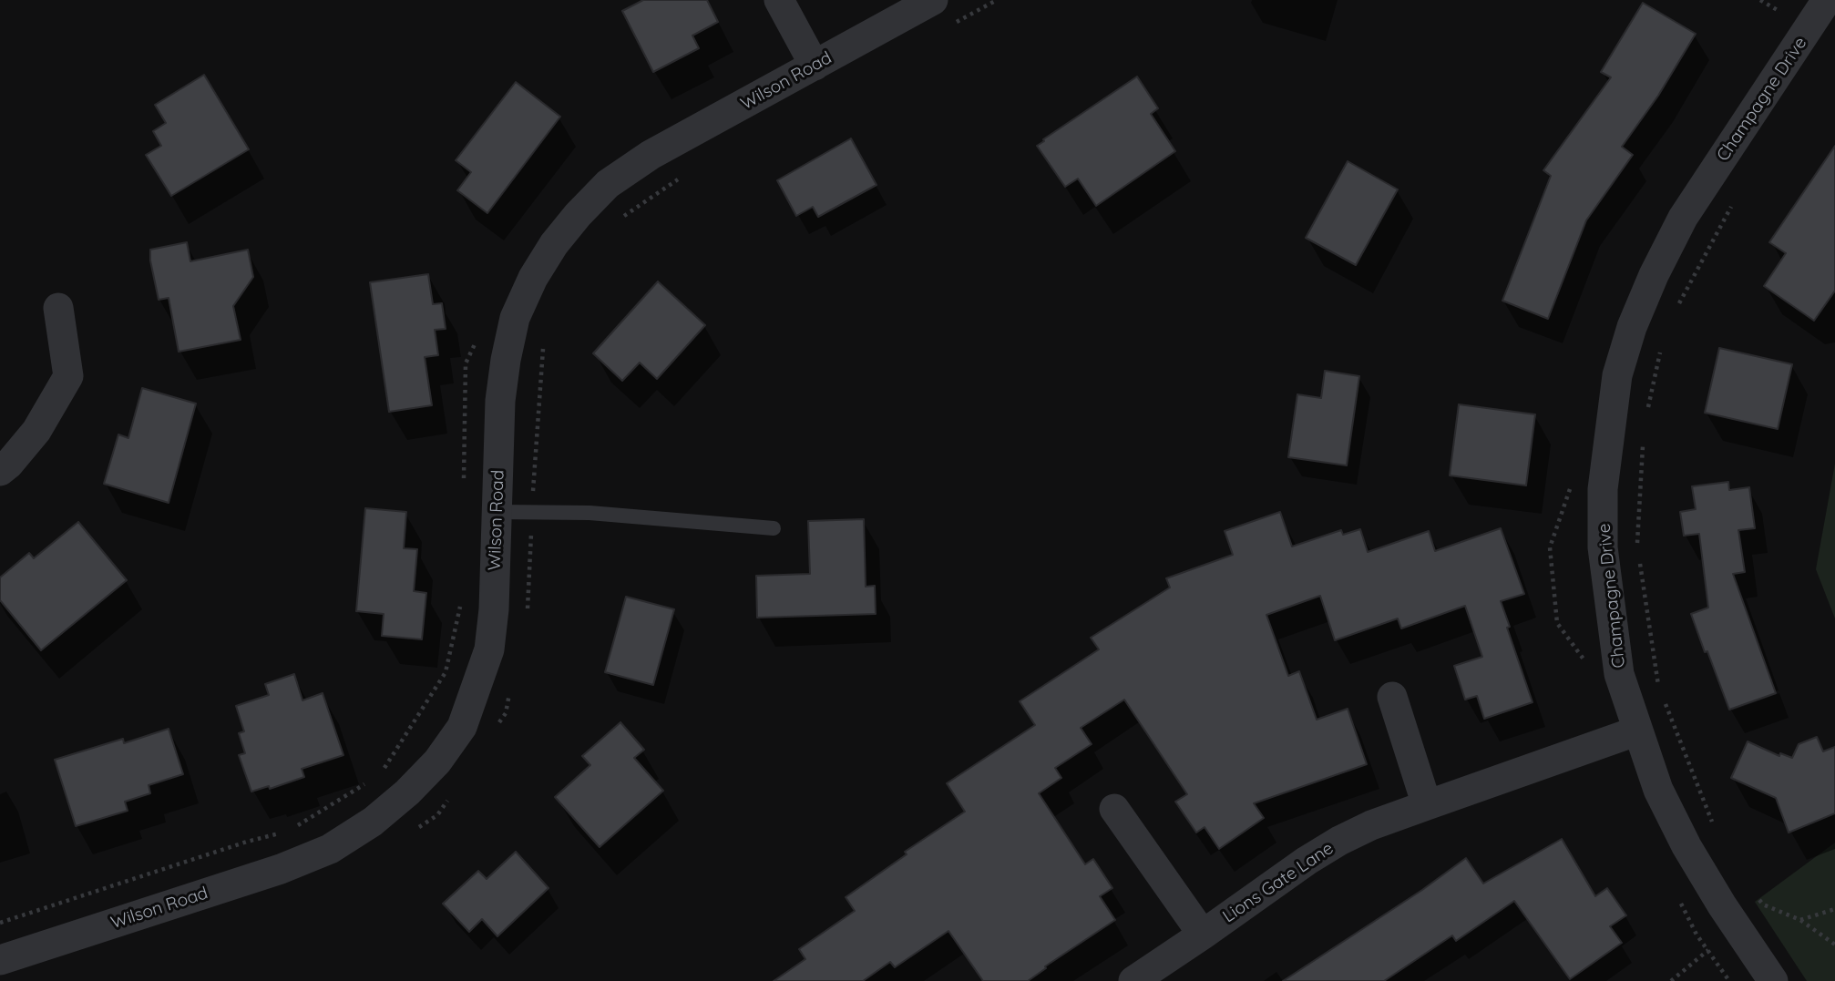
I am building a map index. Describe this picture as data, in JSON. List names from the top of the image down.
{
  "streets": {
    "street": ["Wilson Road", "Champagne Drive", "Lions Gate Lane"]
  },
  "crossings": [
    ["Champagne Drive", "Lions Gate Lane"]
  ]
}
